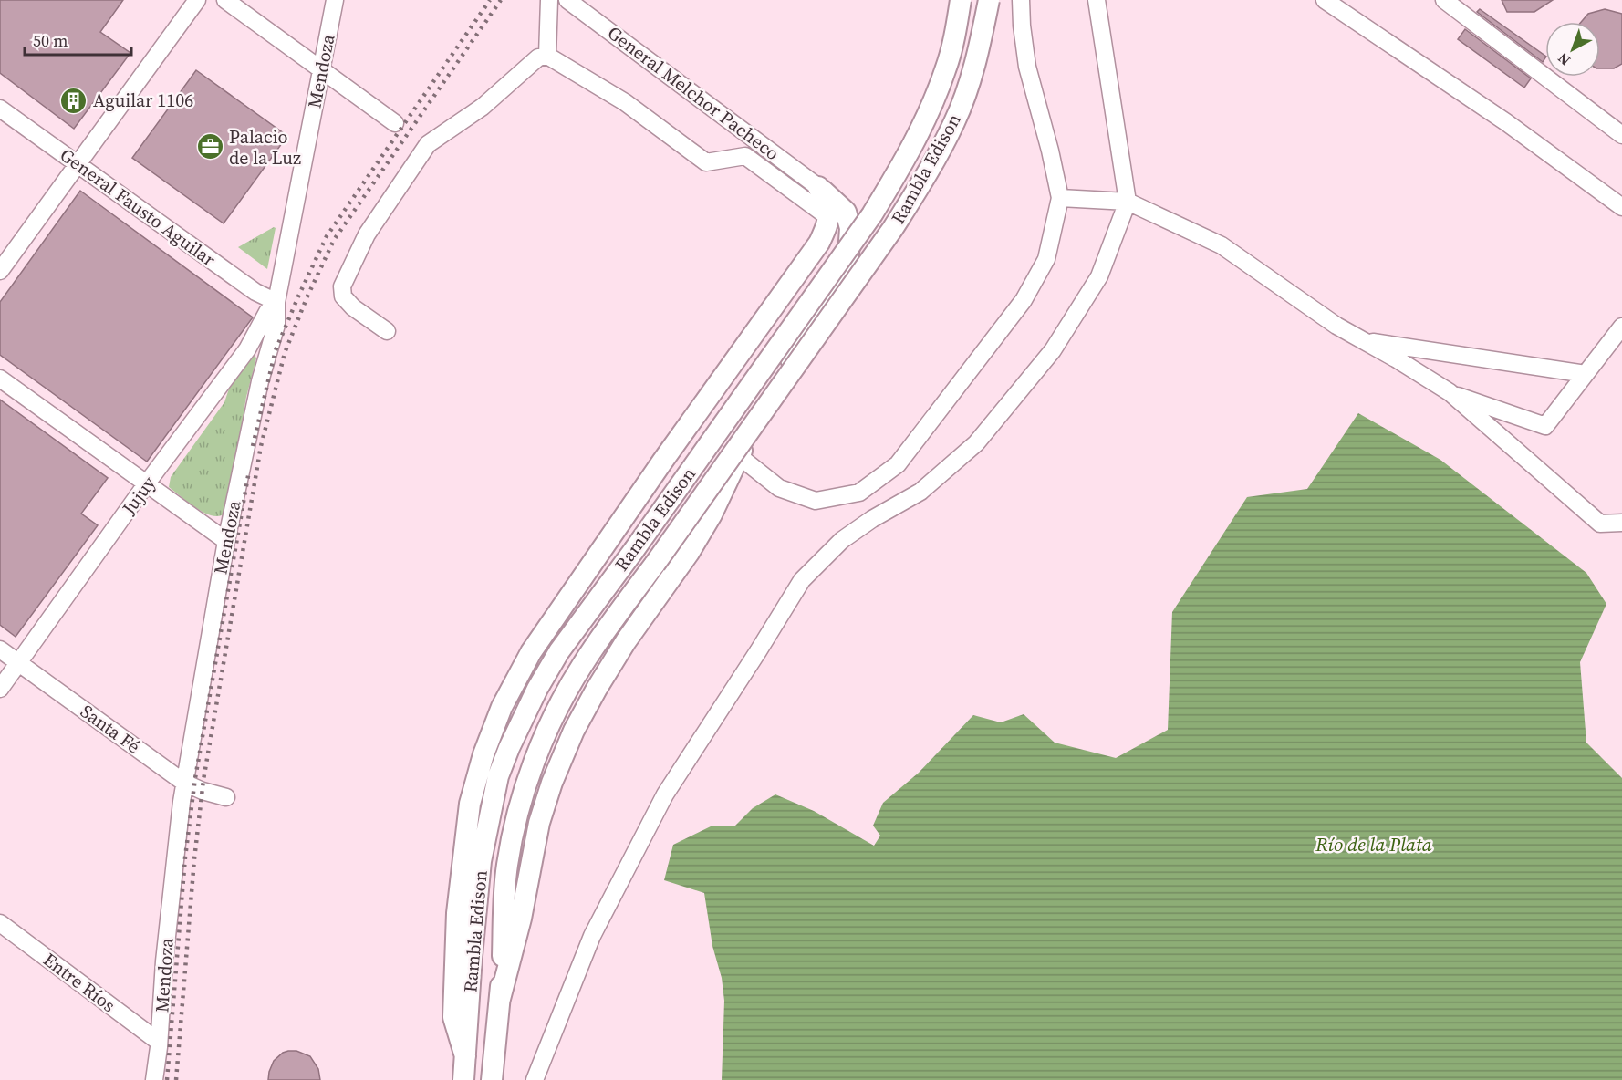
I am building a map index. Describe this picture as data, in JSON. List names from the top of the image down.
{
  "streets": {
    "main road": ["Rambla Edison"],
    "street": [
      "Mendoza",
      "General Melchor Pacheco",
      "General Fausto Aguilar",
      "Jujuy",
      "Santa Fé",
      "Entre Ríos"
    ]
  },
  "crossings": [
    ["Mendoza", "General Fausto Aguilar"],
    ["Mendoza", "Jujuy"],
    ["Mendoza", "Santa Fé"],
    ["Mendoza", "Entre Ríos"],
    ["General Fausto Aguilar", "Jujuy"],
    ["Jujuy", "Santa Fé"]
  ],
  "water": ["Río de la Plata"],
  "places": {
    "building": ["Aguilar 1106"],
    "office": ["Palacio de la Luz"]
  },
  "scale_bar": "50 m",
  "north": "bottom left"
}
